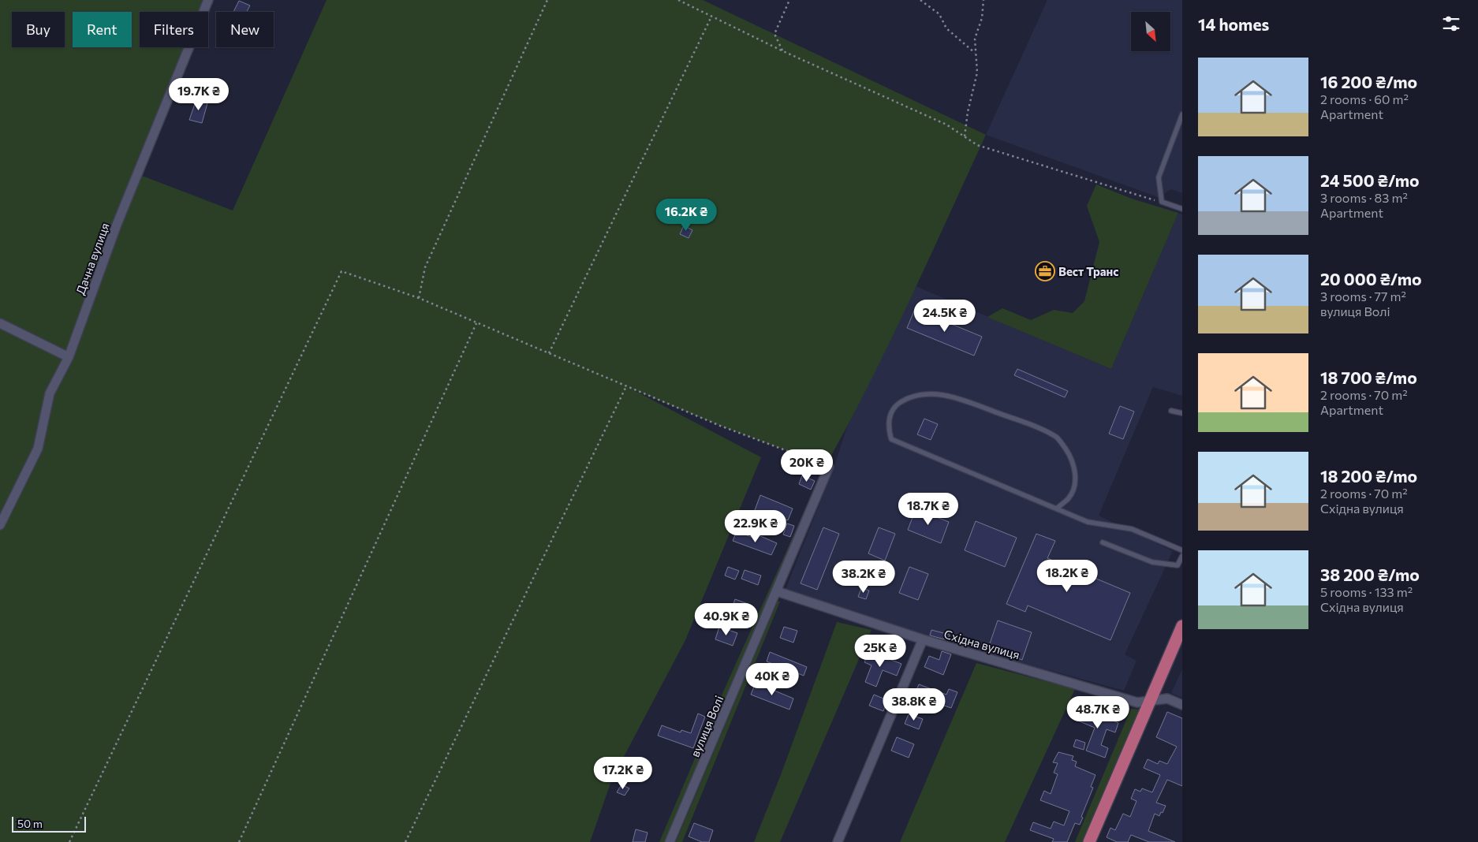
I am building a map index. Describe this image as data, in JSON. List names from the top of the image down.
{
  "streets": {
    "street": ["Дачна вулиця", "Східна вулиця", "вулиця Волі"]
  },
  "crossings": [
    ["Східна вулиця", "вулиця Волі"]
  ],
  "places": {
    "office": ["Вест Транс"]
  },
  "scale_bar": "50 m",
  "north": "bottom right",
  "page": {
    "heading": "14 homes",
    "chip": [
      "Buy",
      "Rent",
      "Filters",
      "New"
    ],
    "list": [
      {
        "name": "16 200 ₴/mo",
        "note": "2 rooms · 60 m² · Apartment"
      },
      {
        "name": "24 500 ₴/mo",
        "note": "3 rooms · 83 m² · Apartment"
      },
      {
        "name": "20 000 ₴/mo",
        "note": "3 rooms · 77 m² · вулиця Волі"
      },
      {
        "name": "18 700 ₴/mo",
        "note": "2 rooms · 70 m² · Apartment"
      },
      {
        "name": "18 200 ₴/mo",
        "note": "2 rooms · 70 m² · Східна вулиця"
      },
      {
        "name": "38 200 ₴/mo",
        "note": "5 rooms · 133 m² · Східна вулиця"
      }
    ],
    "price": [
      "19.7K ₴",
      "16.2K ₴",
      "24.5K ₴",
      "20K ₴",
      "18.7K ₴",
      "22.9K ₴",
      "18.2K ₴",
      "38.2K ₴",
      "40.9K ₴",
      "25K ₴",
      "40K ₴",
      "38.8K ₴",
      "48.7K ₴",
      "17.2K ₴"
    ],
    "scale": "50 m"
  }
}
